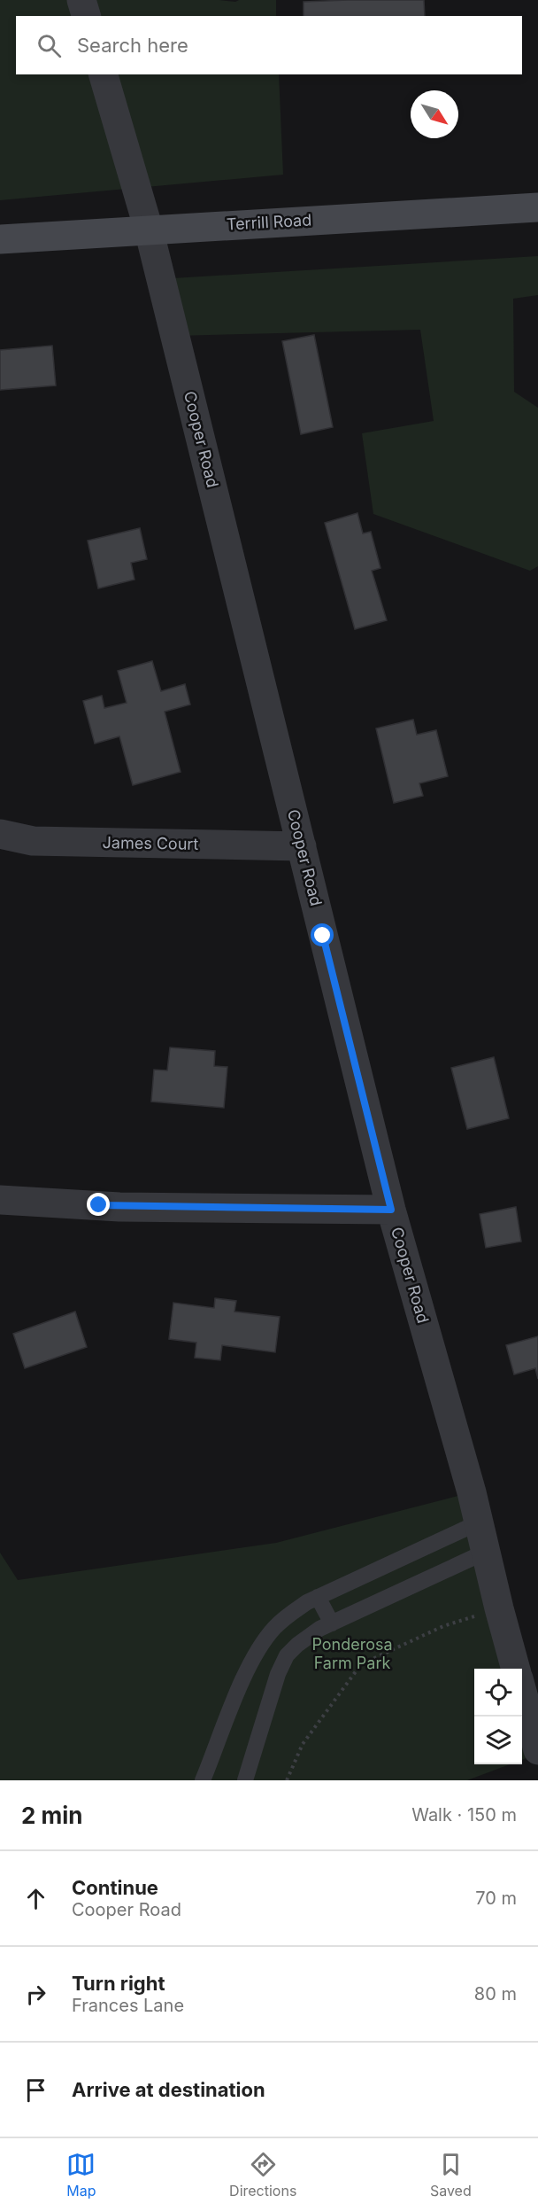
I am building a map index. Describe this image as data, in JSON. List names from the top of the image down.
{
  "streets": {
    "street": ["Terrill Road", "Cooper Road", "James Court"]
  },
  "crossings": [
    ["Terrill Road", "Cooper Road"],
    ["Cooper Road", "James Court"]
  ],
  "parks": ["Ponderosa Farm Park"],
  "north": "bottom right",
  "page": {
    "search": "Search here",
    "heading": ["2 min", "Walk · 150 m"],
    "list": [
      ["Continue", "Cooper Road", "70 m"],
      ["Turn right", "Frances Lane", "80 m"],
      "Arrive at destination"
    ],
    "nav": ["Map", "Directions", "Saved"]
  }
}
